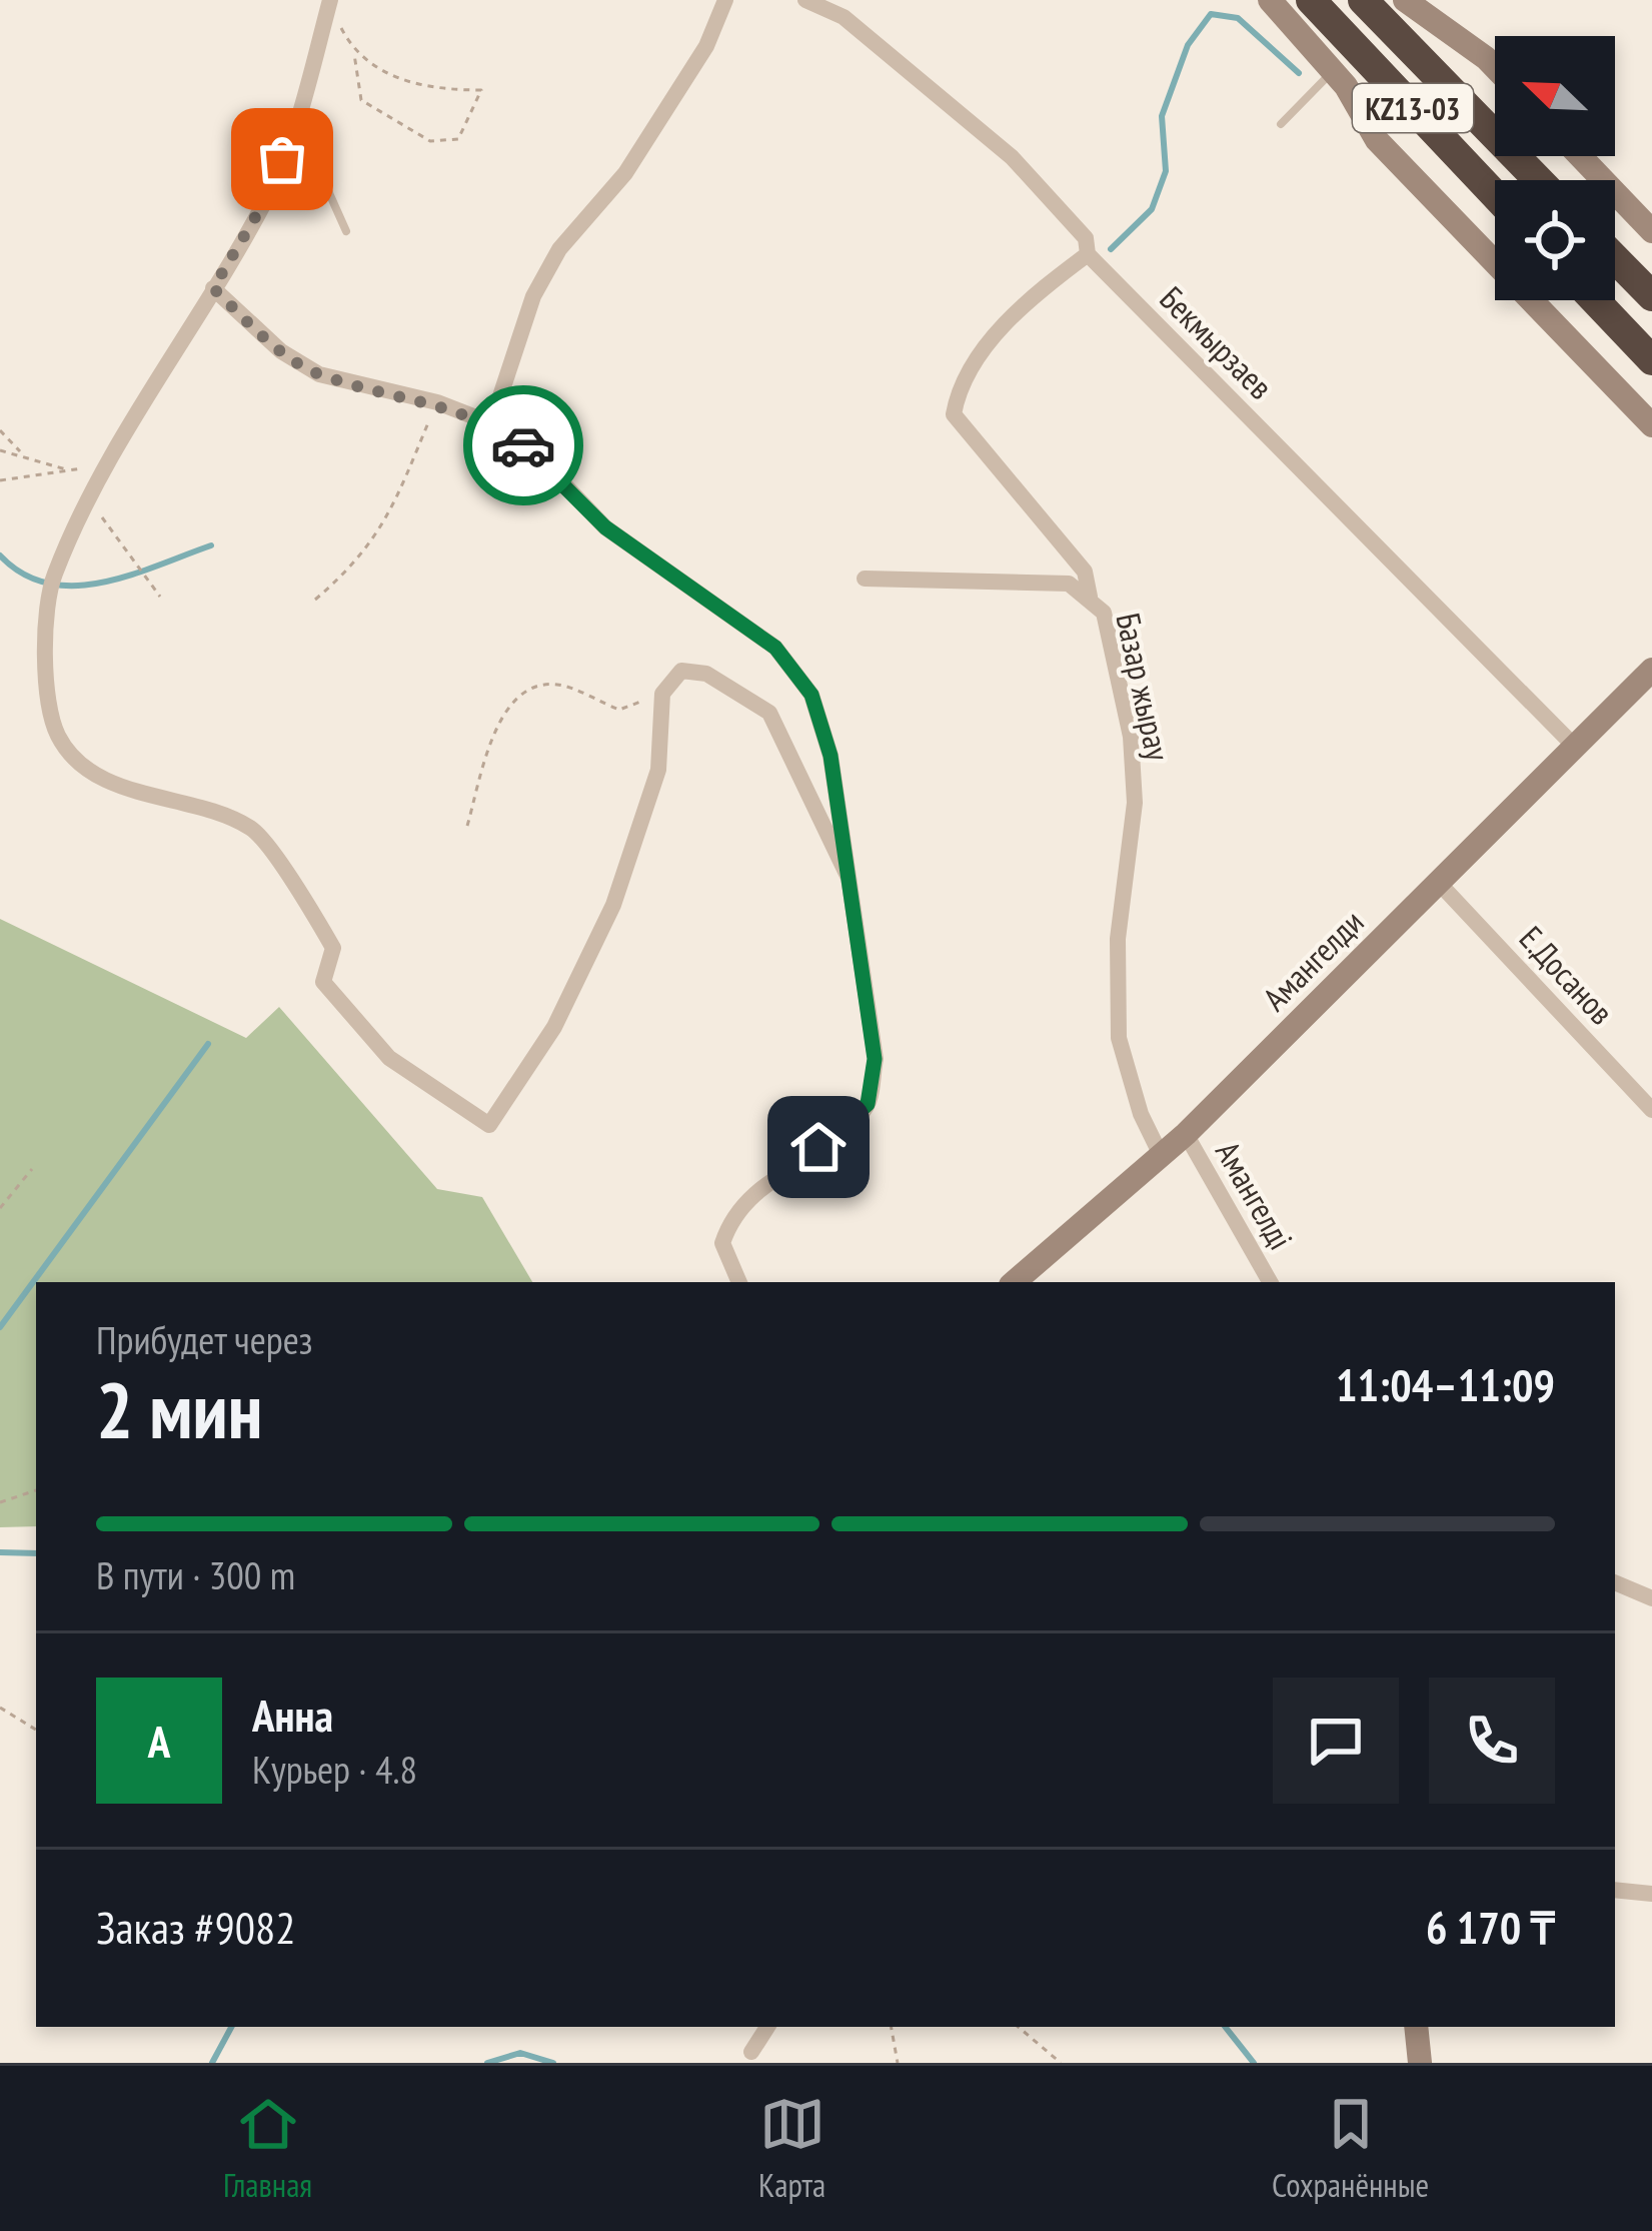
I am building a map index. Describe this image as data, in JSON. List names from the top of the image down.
{
  "streets": {
    "highway": ["KZ13-03"],
    "main road": ["Амангелди"],
    "street": [
      "Бекмырзаев",
      "Базар жырау",
      "Е.Досанов",
      "Амангелді"
    ]
  },
  "crossings": [
    ["Бекмырзаев", "Амангелди"],
    ["Базар жырау", "Амангелди"],
    ["Амангелди", "Е.Досанов"],
    ["Амангелди", "Амангелді"]
  ],
  "north": "top left",
  "page": {
    "heading": ["2 мин", "Прибудет через", "11:04–11:09"],
    "panel": [
      "Анна",
      "Курьер · 4.8",
      "Заказ #9082",
      "6 170 ₸"
    ],
    "bar": "В пути · 300 m",
    "round": "А",
    "tabs": ["Главная", "Карта", "Сохранённые"]
  }
}
